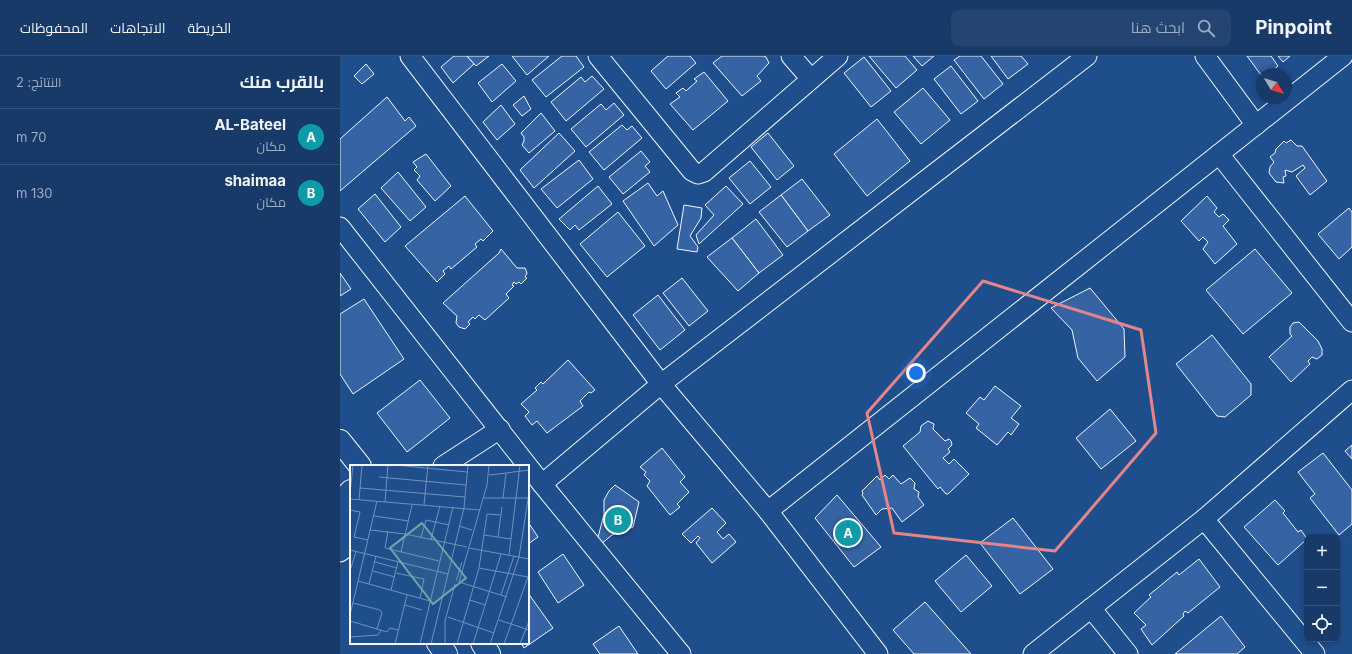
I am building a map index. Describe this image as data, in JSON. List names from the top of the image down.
{
  "north": "bottom right",
  "page": {
    "header": "Pinpoint",
    "search": "ابحث هنا",
    "nav": ["الخريطة", "الاتجاهات", "المحفوظات"],
    "heading": ["بالقرب منك", "النتائج: 2"],
    "list": [
      {
        "mark": "A",
        "name": "AL-Bateel",
        "note": "مكان",
        "value": "70 m"
      },
      {
        "mark": "B",
        "name": "shaimaa",
        "note": "مكان",
        "value": "130 m"
      }
    ],
    "pins": ["B", "A"],
    "map_buttons": ["+", "−"]
  }
}
